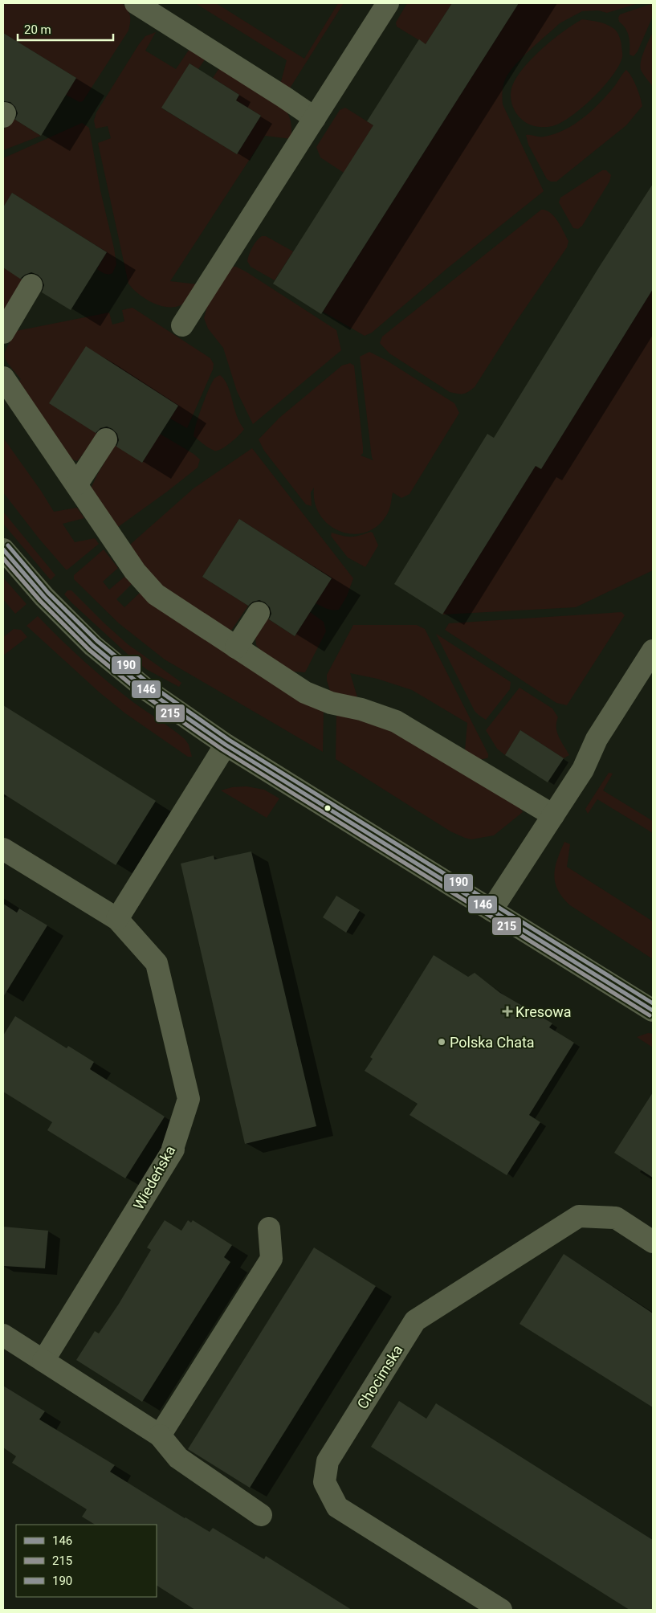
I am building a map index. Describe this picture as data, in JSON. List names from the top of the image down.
{
  "streets": {
    "street": ["Wiedeńska", "Chocimska"]
  },
  "places": {
    "health": ["Kresowa"],
    "other": ["Polska Chata"]
  },
  "lines": ["transit line 190", "transit line 146", "transit line 215"],
  "legend": ["146", "215", "190"],
  "scale_bar": "20 m"
}
